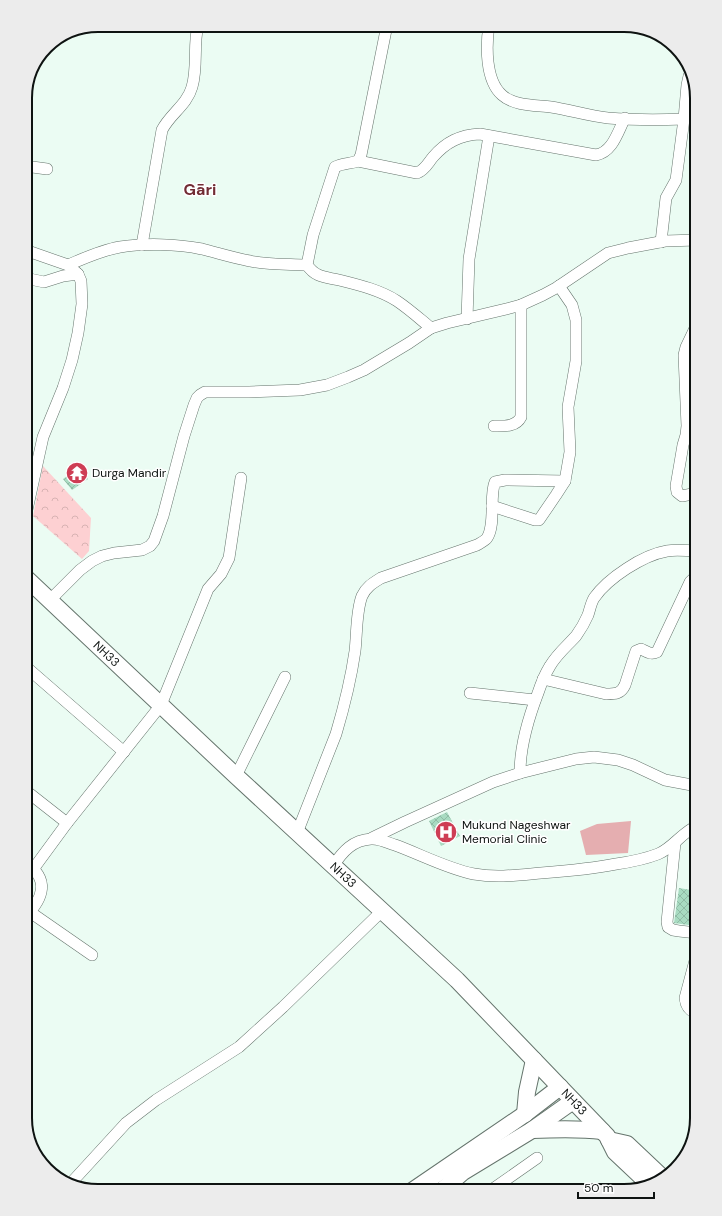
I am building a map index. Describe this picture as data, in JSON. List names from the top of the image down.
{
  "streets": {
    "main road": ["NH33"]
  },
  "districts": ["Gāri"],
  "places": {
    "temple": ["Durga Mandir"],
    "hospital": ["Mukund Nageshwar Memorial Clinic"]
  },
  "scale_bar": "50 m"
}
